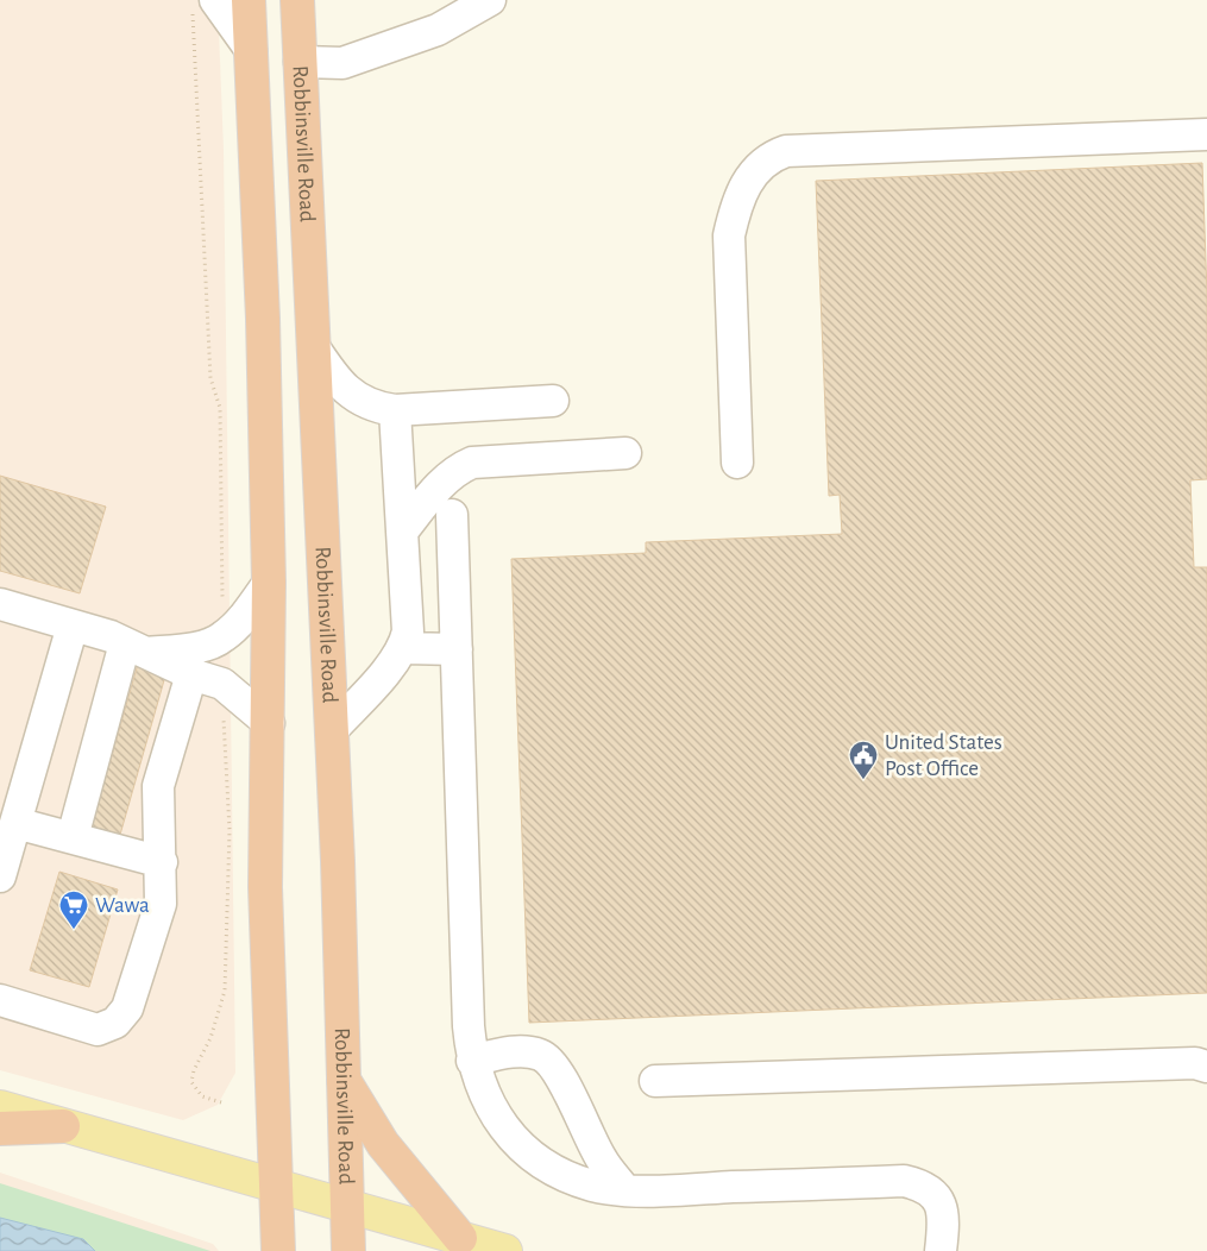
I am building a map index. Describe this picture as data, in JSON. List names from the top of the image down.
{
  "streets": {
    "highway": ["Robbinsville Road"]
  },
  "places": {
    "public building": ["United States Post Office"],
    "supermarket": ["Wawa"]
  }
}
